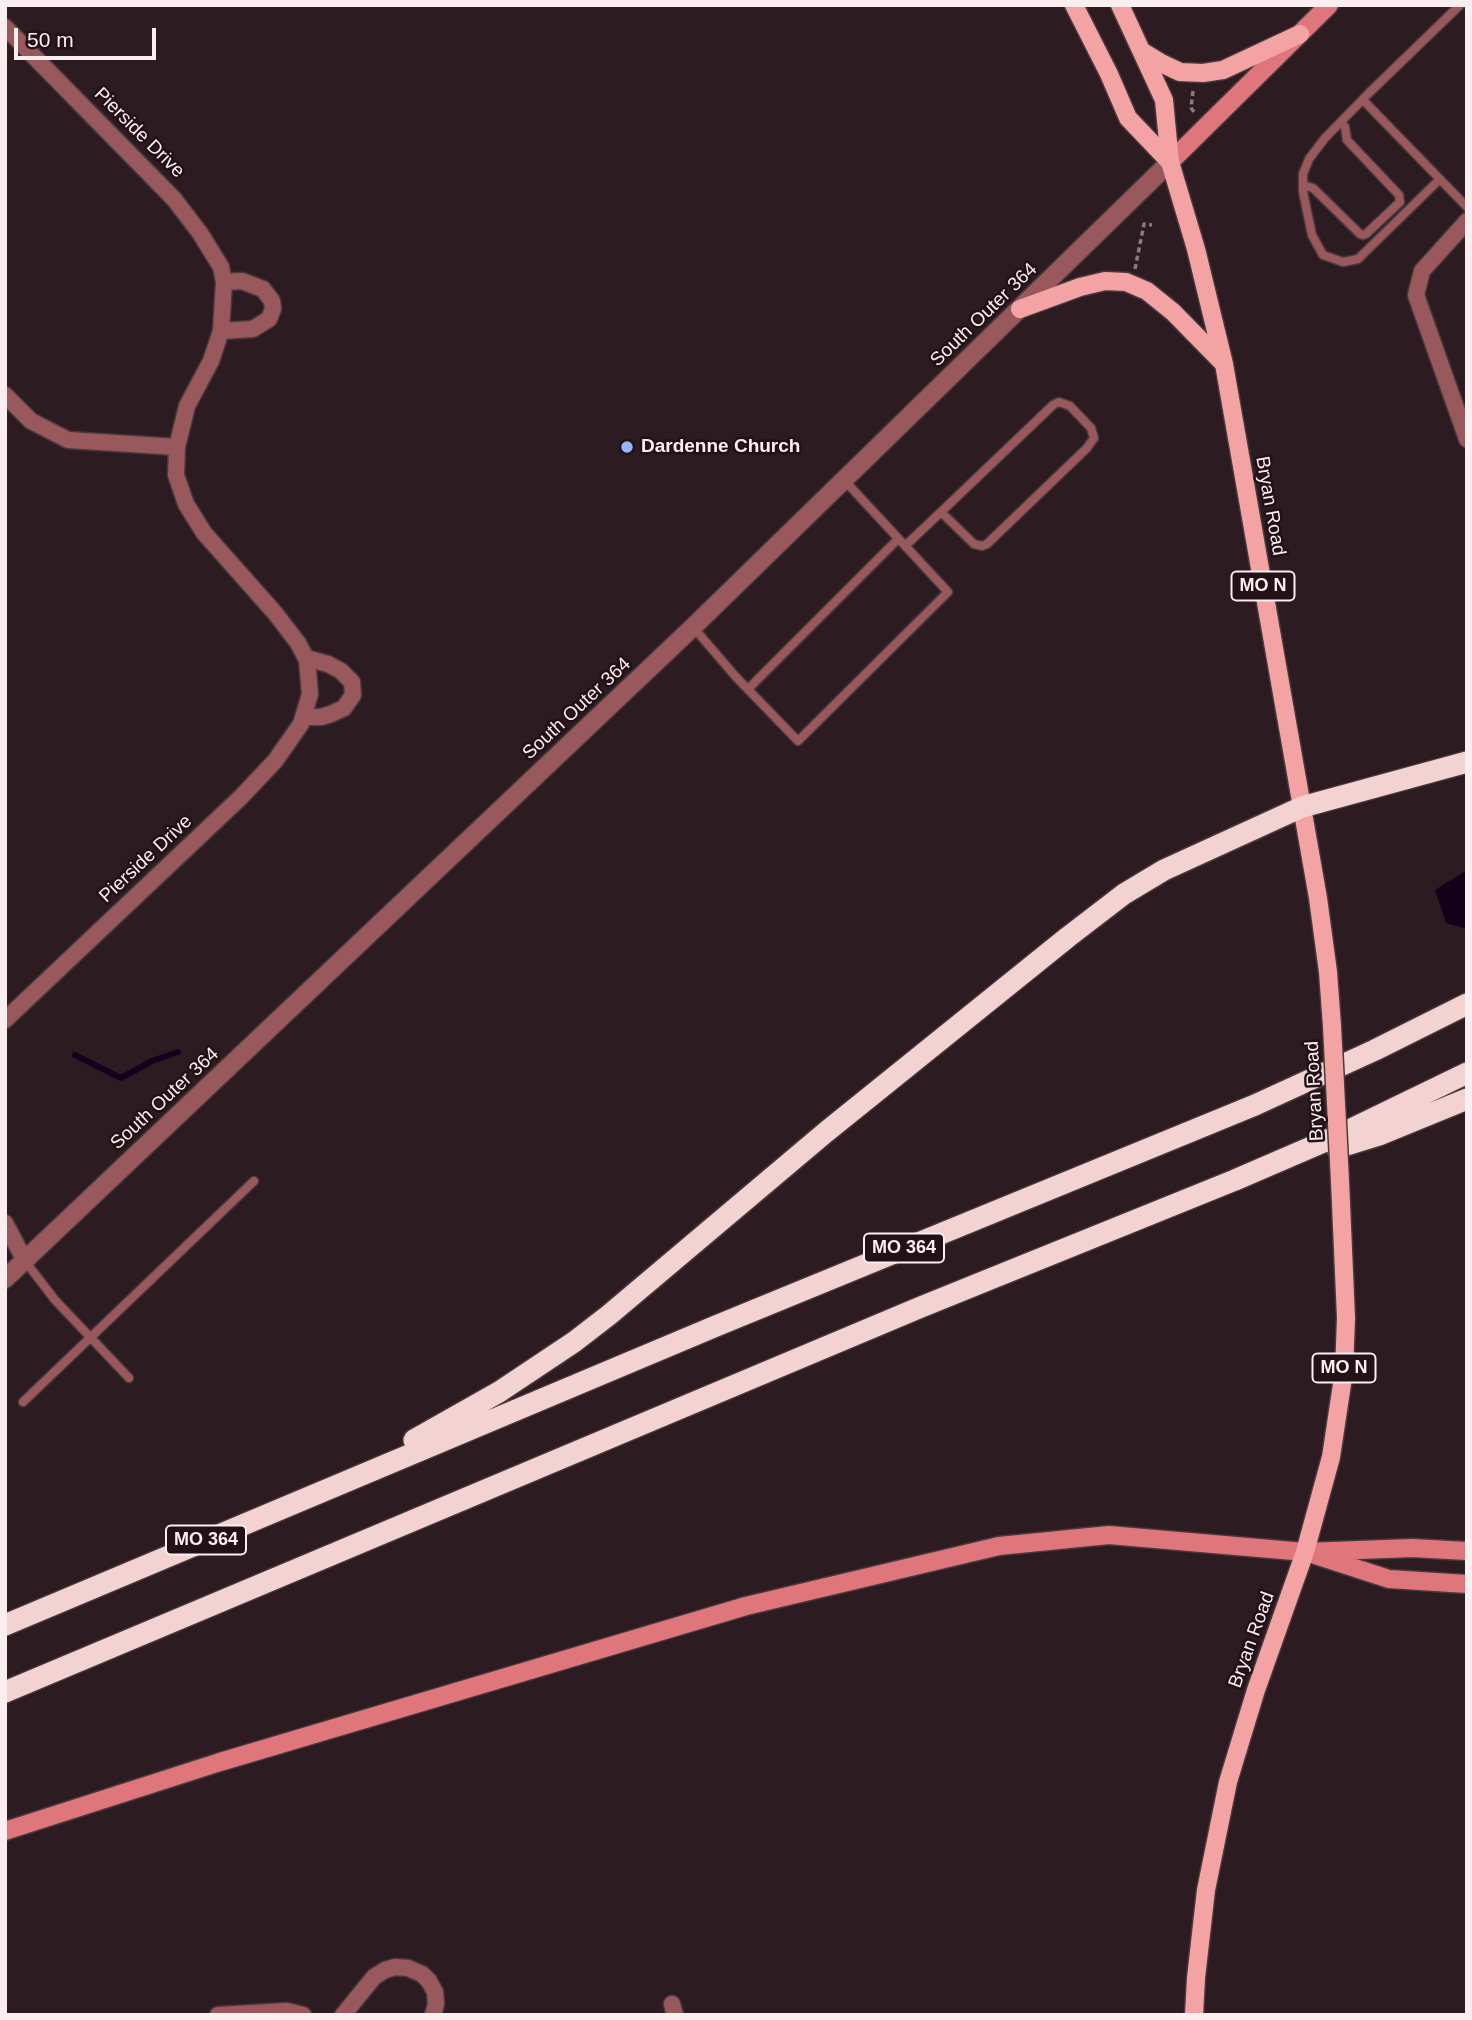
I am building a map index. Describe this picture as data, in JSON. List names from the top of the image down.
{
  "streets": {
    "highway": ["MO 364"],
    "main road": ["Bryan Road", "MO N"],
    "street": ["Pierside Drive", "South Outer 364"]
  },
  "crossings": [
    ["South Outer 364", "Bryan Road"]
  ],
  "places": ["Dardenne Church"],
  "scale_bar": "50 m"
}
